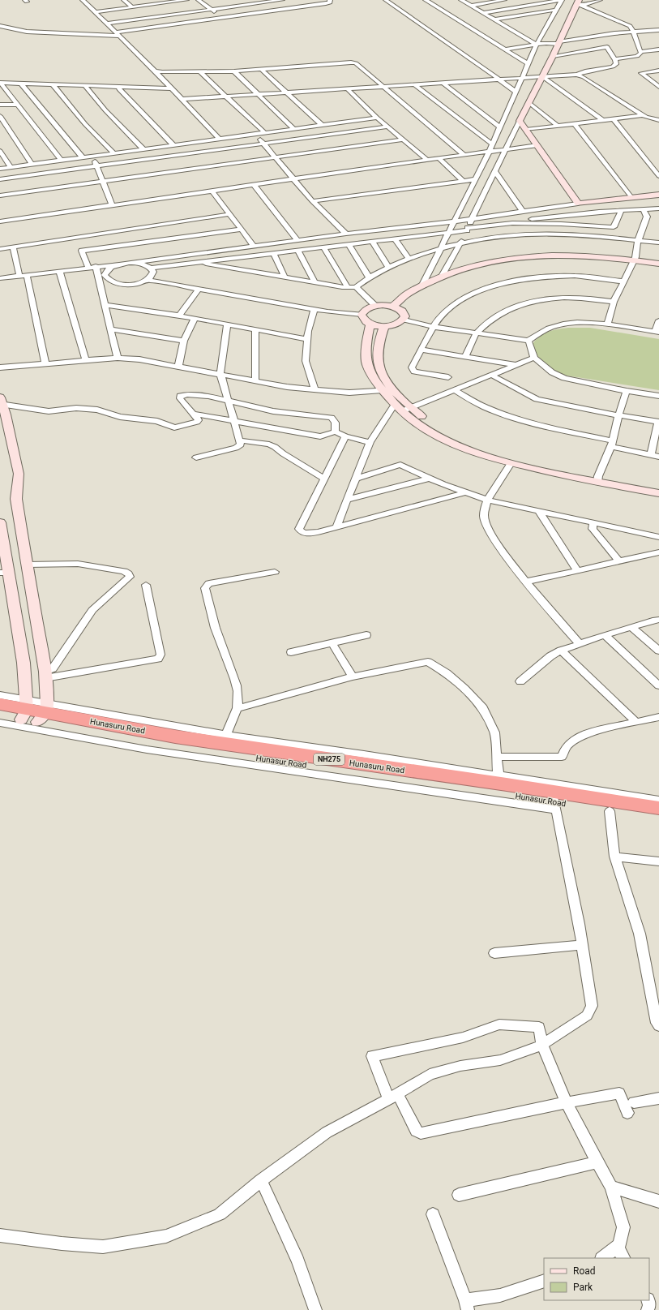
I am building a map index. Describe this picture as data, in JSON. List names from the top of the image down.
{
  "streets": {
    "highway": ["Hunasuru Road", "NH275", "Hunasur Road"]
  },
  "crossings": [
    ["Hunasuru Road", "Hunasur Road"]
  ],
  "legend": ["Road", "Park"]
}
